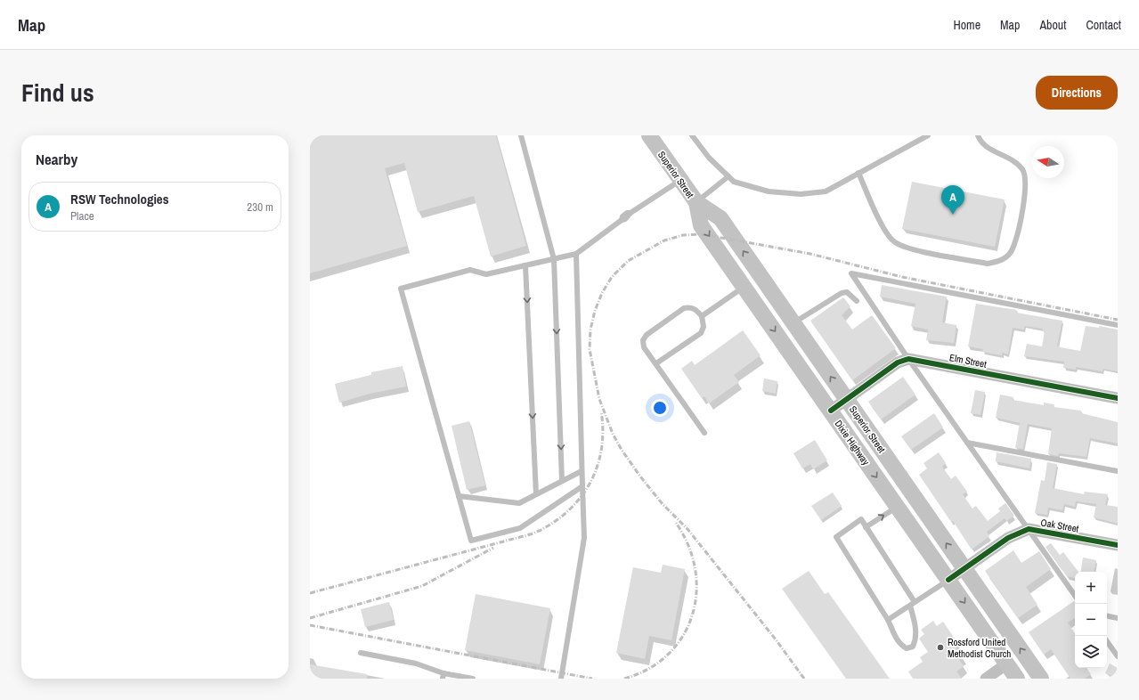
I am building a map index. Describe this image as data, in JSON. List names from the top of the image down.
{
  "streets": {
    "main road": ["Superior Street", "Dixie Highway"],
    "street": ["Elm Street", "Oak Street"]
  },
  "crossings": [
    ["Superior Street", "Dixie Highway"],
    ["Superior Street", "Oak Street"],
    ["Dixie Highway", "Oak Street"]
  ],
  "one_way": ["Superior Street", "Dixie Highway"],
  "places": ["Rossford United Methodist Church"],
  "north": "left",
  "page": {
    "header": "Map",
    "nav": [
      "Home",
      "Map",
      "About",
      "Contact"
    ],
    "title": "Find us",
    "buttons": "Directions",
    "heading": "Nearby",
    "list": [
      {
        "mark": "A",
        "name": "RSW Technologies",
        "note": "Place",
        "value": "230 m"
      }
    ],
    "pins": "A",
    "map_buttons": ["+", "−"]
  }
}
